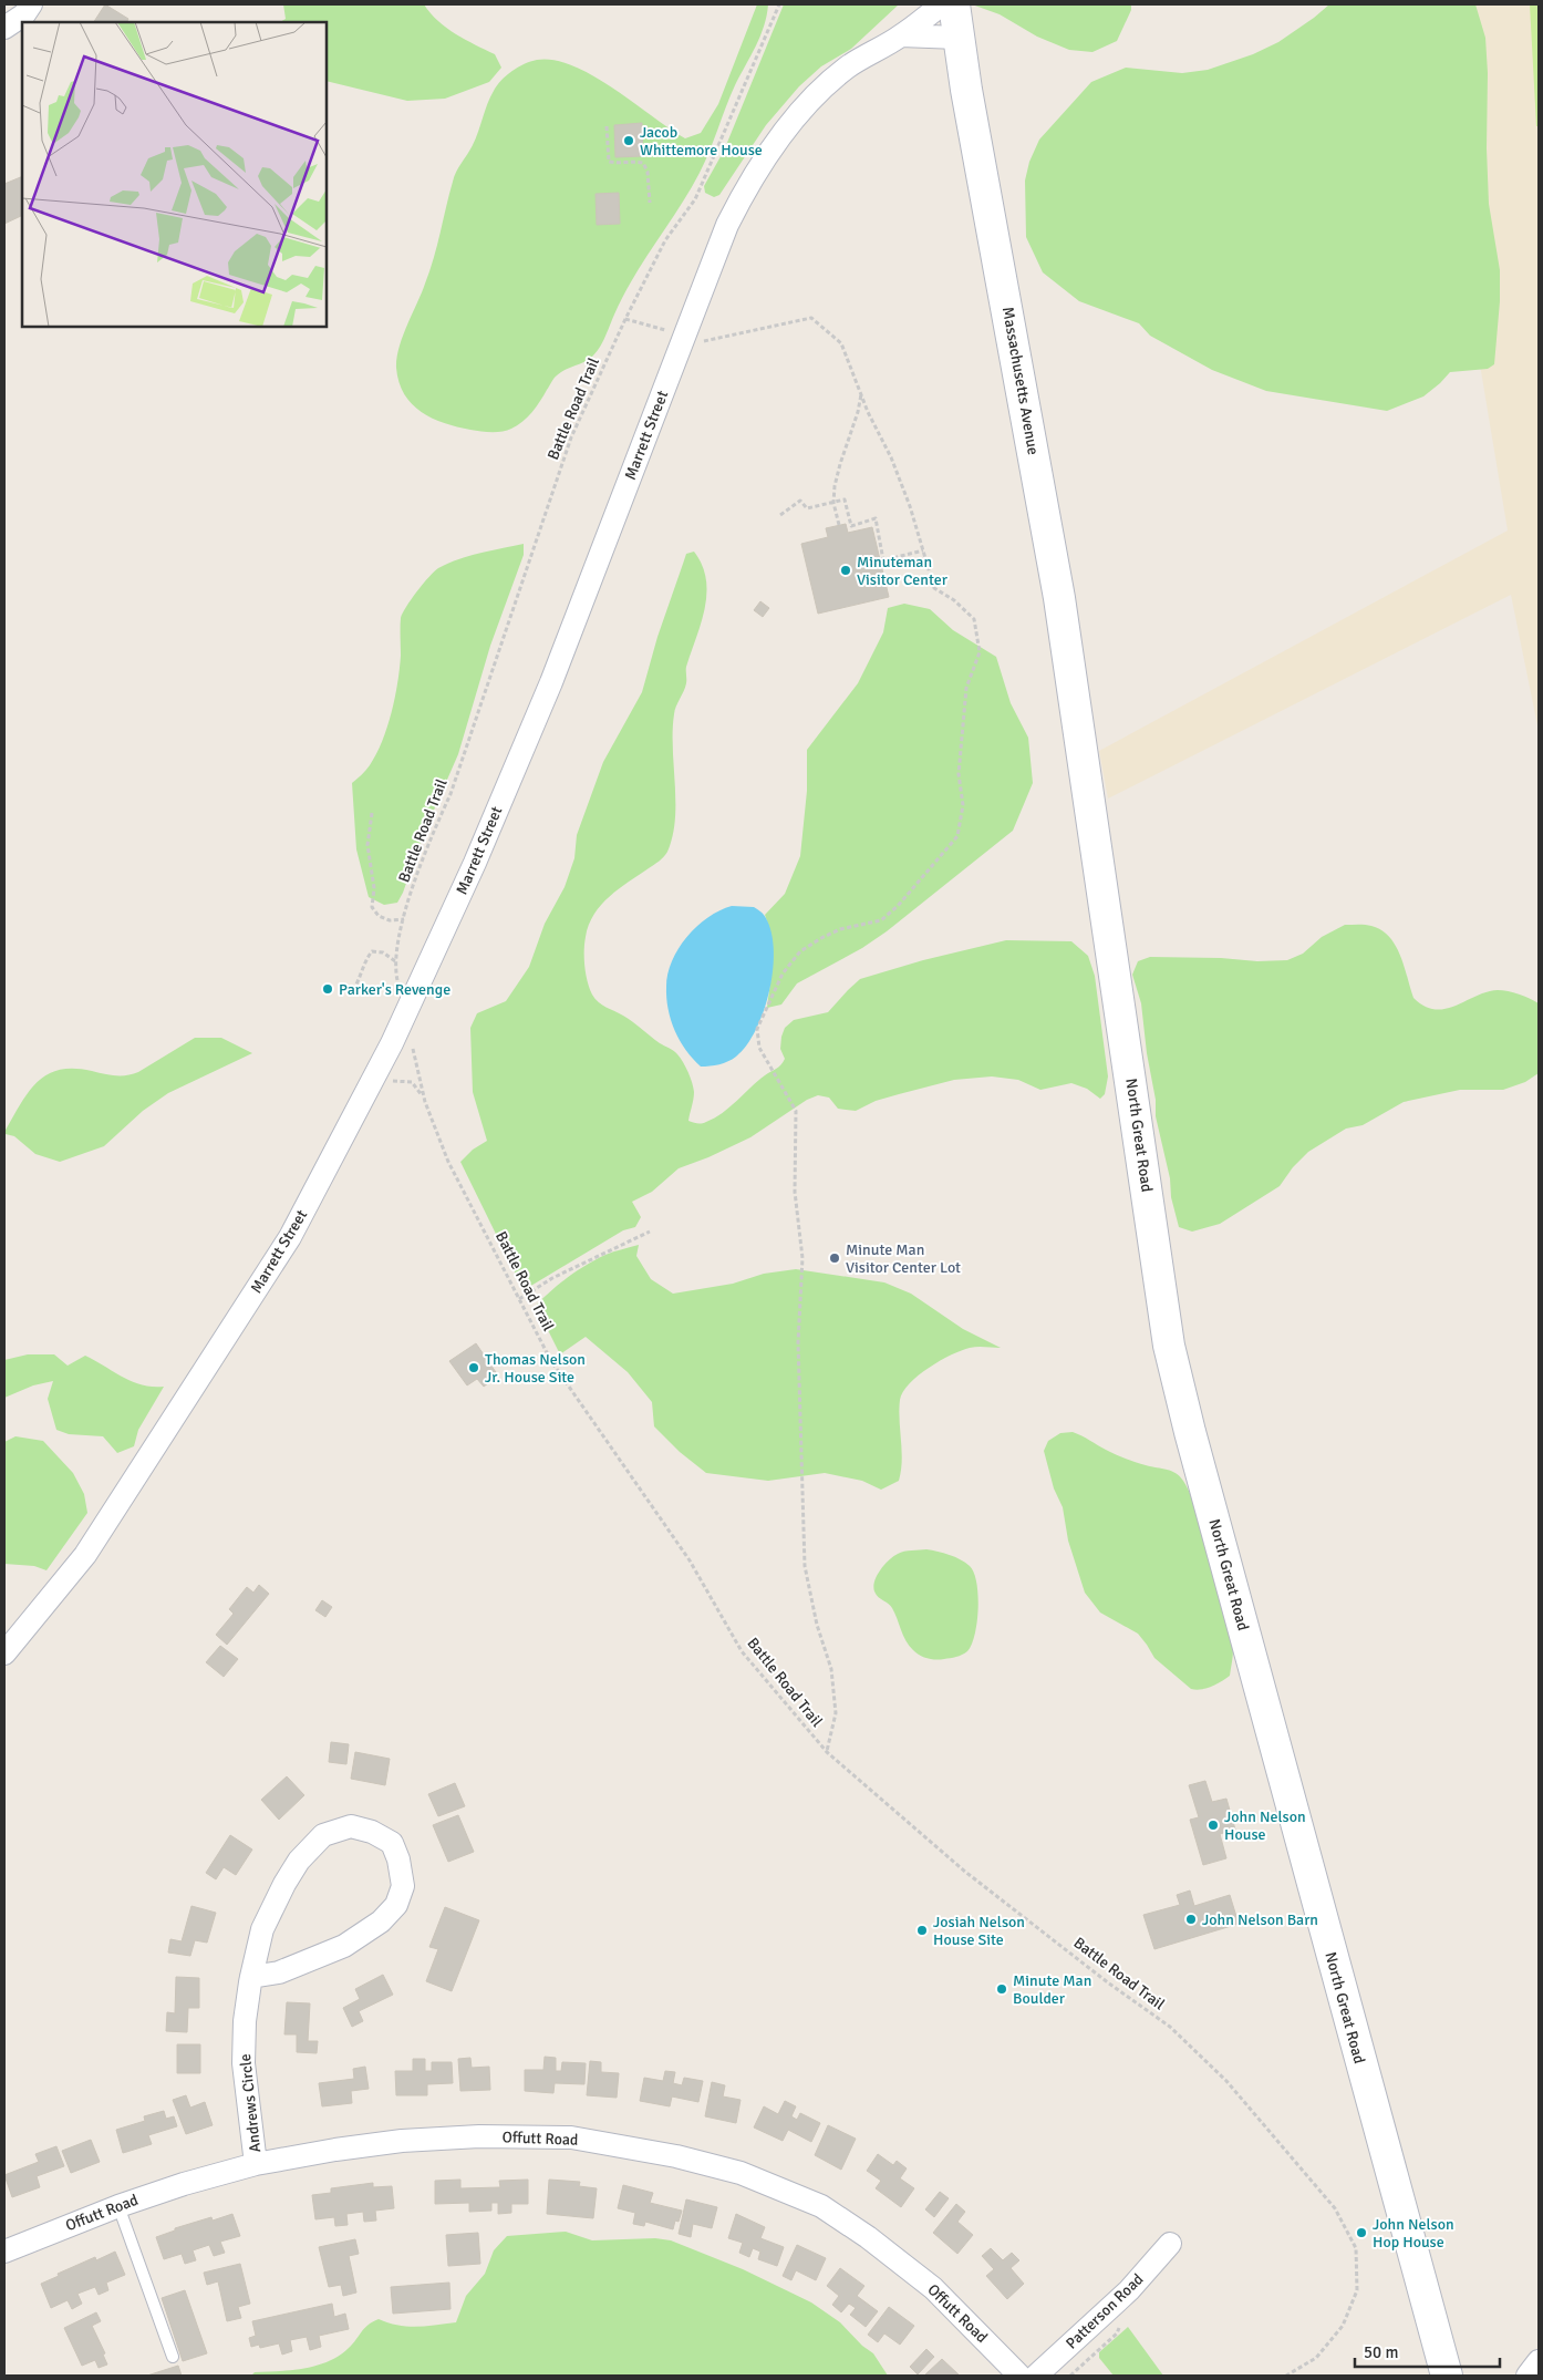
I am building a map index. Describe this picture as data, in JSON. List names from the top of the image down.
{
  "streets": {
    "main road": ["Massachusetts Avenue", "North Great Road"],
    "street": [
      "Marrett Street",
      "Andrews Circle",
      "Offutt Road",
      "Patterson Road"
    ],
    "path": ["Battle Road Trail"]
  },
  "crossings": [
    ["Massachusetts Avenue", "North Great Road"],
    ["Battle Road Trail", "Marrett Street"],
    ["Andrews Circle", "Offutt Road"]
  ],
  "places": [
    "Jacob Whittemore House",
    "Minuteman Visitor Center",
    "Parker's Revenge",
    "Minute Man Visitor Center Lot",
    "Thomas Nelson Jr. House Site",
    "John Nelson House",
    "John Nelson Barn",
    "Josiah Nelson House Site",
    "Minute Man Boulder",
    "John Nelson Hop House"
  ],
  "scale_bar": "50 m"
}
